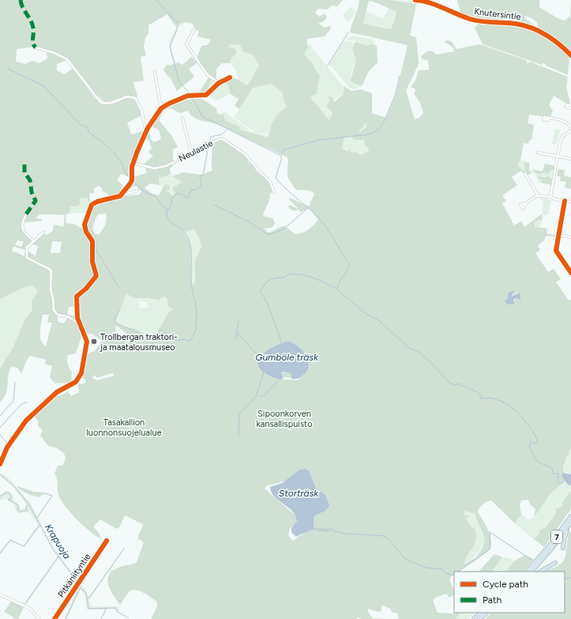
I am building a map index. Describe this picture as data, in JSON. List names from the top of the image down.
{
  "streets": {
    "highway": ["7"],
    "street": ["Knutersintie", "Neulastie", "Pitkäniityntie"]
  },
  "water": ["Gumböle träsk", "Storträsk", "Krapuoja"],
  "parks": ["Sipoonkorven kansallispuisto", "Tasakallion luonnonsuojelualue"],
  "places": ["Trollbergan traktori- ja maatalousmuseo"],
  "legend": ["Cycle path", "Path"]
}
